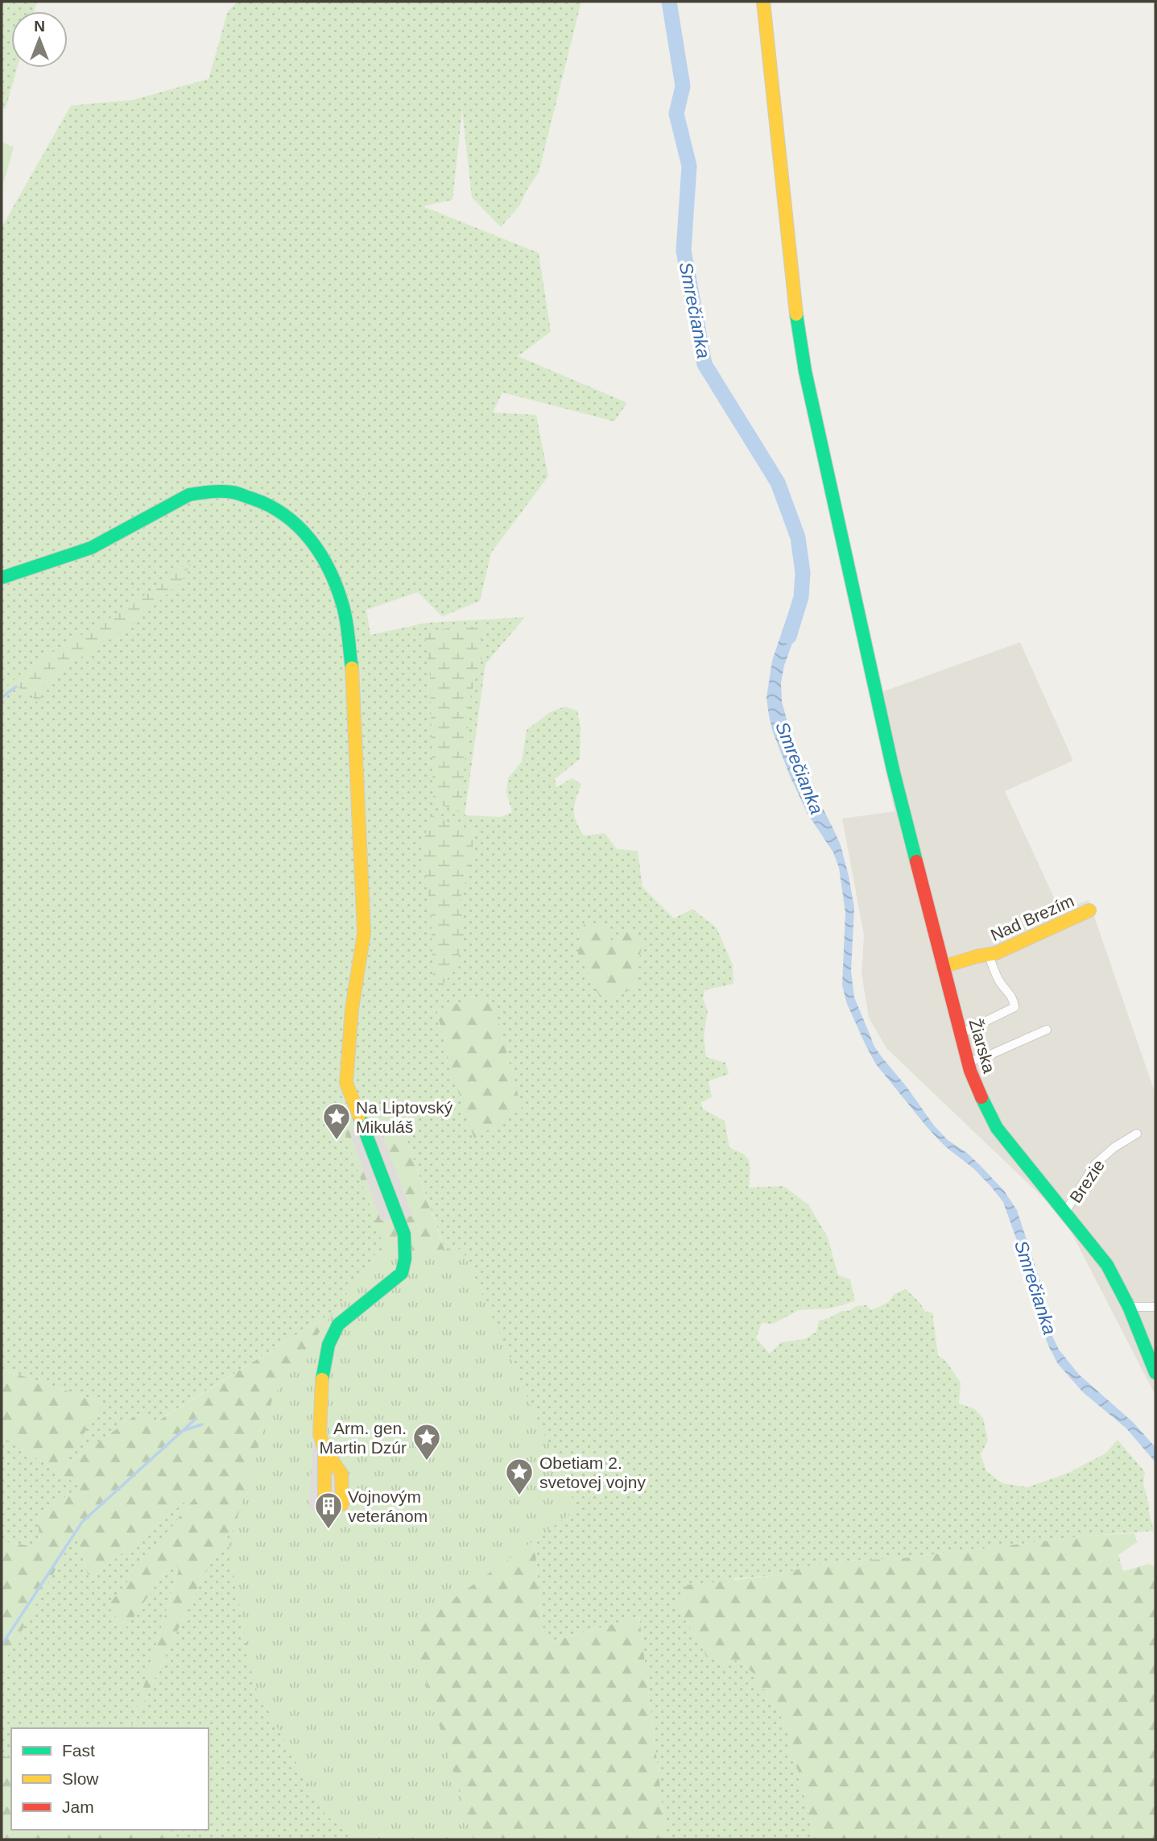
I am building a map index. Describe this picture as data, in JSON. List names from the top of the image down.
{
  "streets": {
    "street": ["Nad Brezím", "Žiarska", "Brezie"]
  },
  "crossings": [
    ["Nad Brezím", "Žiarska"],
    ["Žiarska", "Brezie"]
  ],
  "water": ["Smrečianka"],
  "places": {
    "place": ["Na Liptovský Mikuláš", "Arm. gen. Martin Dzúr", "Obetiam 2. svetovej vojny"],
    "building": ["Vojnovým veteránom"]
  },
  "legend": ["Fast", "Slow", "Jam"],
  "north": "top"
}
